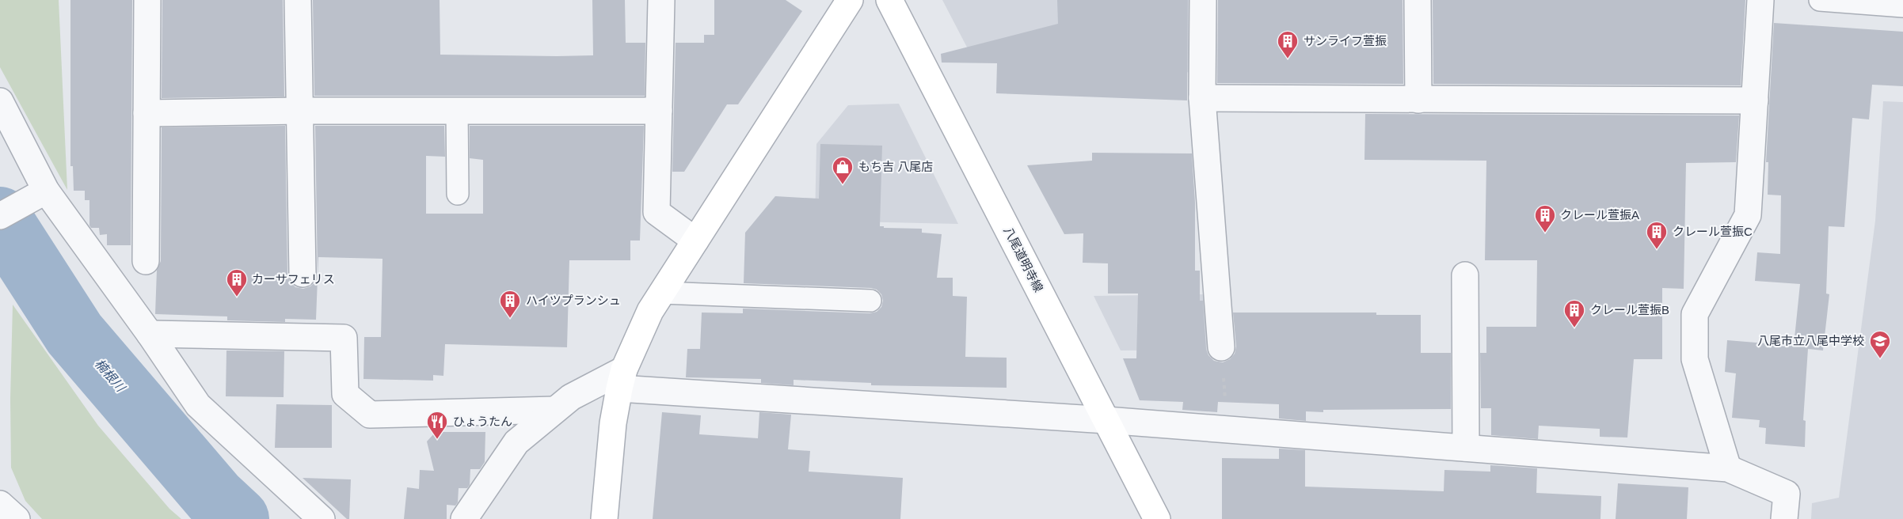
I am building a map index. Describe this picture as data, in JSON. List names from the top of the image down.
{
  "streets": {
    "main road": ["八尾道明寺線"]
  },
  "water": ["楠根川"],
  "places": {
    "building": [
      "サンライフ萱振",
      "クレール萱振A",
      "クレール萱振C",
      "カーサフェリス",
      "ハイツプランシュ",
      "クレール萱振B"
    ],
    "shop": ["もち吉 八尾店"],
    "school or university": ["八尾市立八尾中学校"],
    "restaurant": ["ひょうたん"]
  }
}
